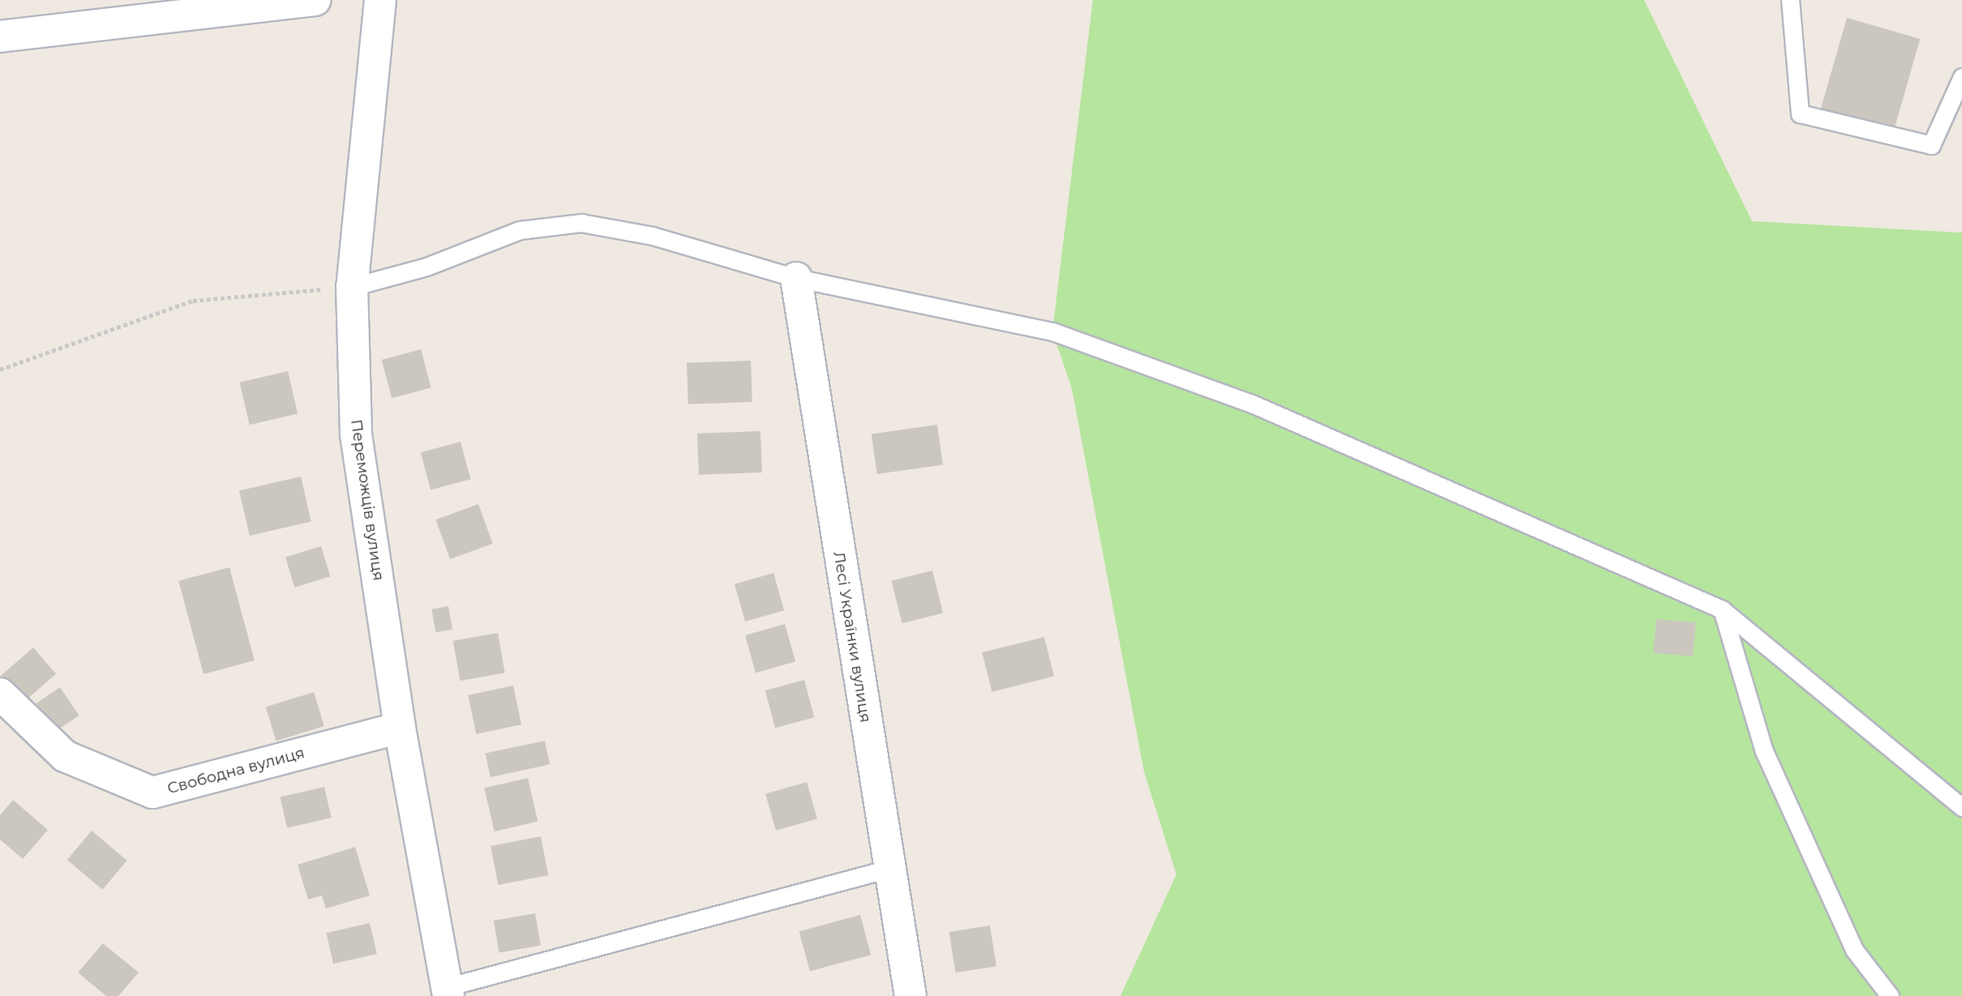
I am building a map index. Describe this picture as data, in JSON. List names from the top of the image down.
{
  "streets": {
    "street": ["Переможців вулиця", "Лесі Українки вулиця", "Свободна вулиця"]
  },
  "crossings": [
    ["Переможців вулиця", "Свободна вулиця"]
  ]
}
